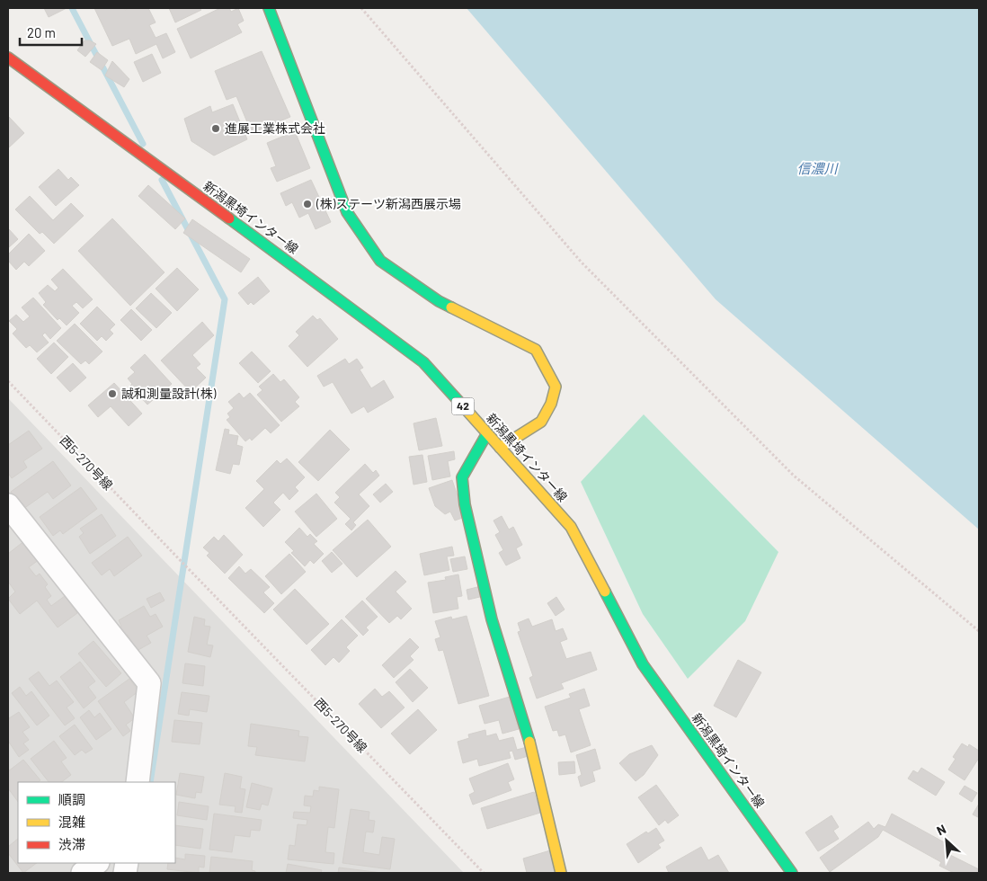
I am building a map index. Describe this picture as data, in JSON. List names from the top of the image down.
{
  "streets": {
    "main road": ["新潟黒埼インター線", "42"],
    "path": ["西5-270号線"]
  },
  "water": ["信濃川"],
  "places": ["進展工業株式会社", "(株)ステーツ新潟西展示場", "誠和測量設計(株)"],
  "legend": ["順調", "混雑", "渋滞"],
  "scale_bar": "20 m",
  "north": "top left"
}
